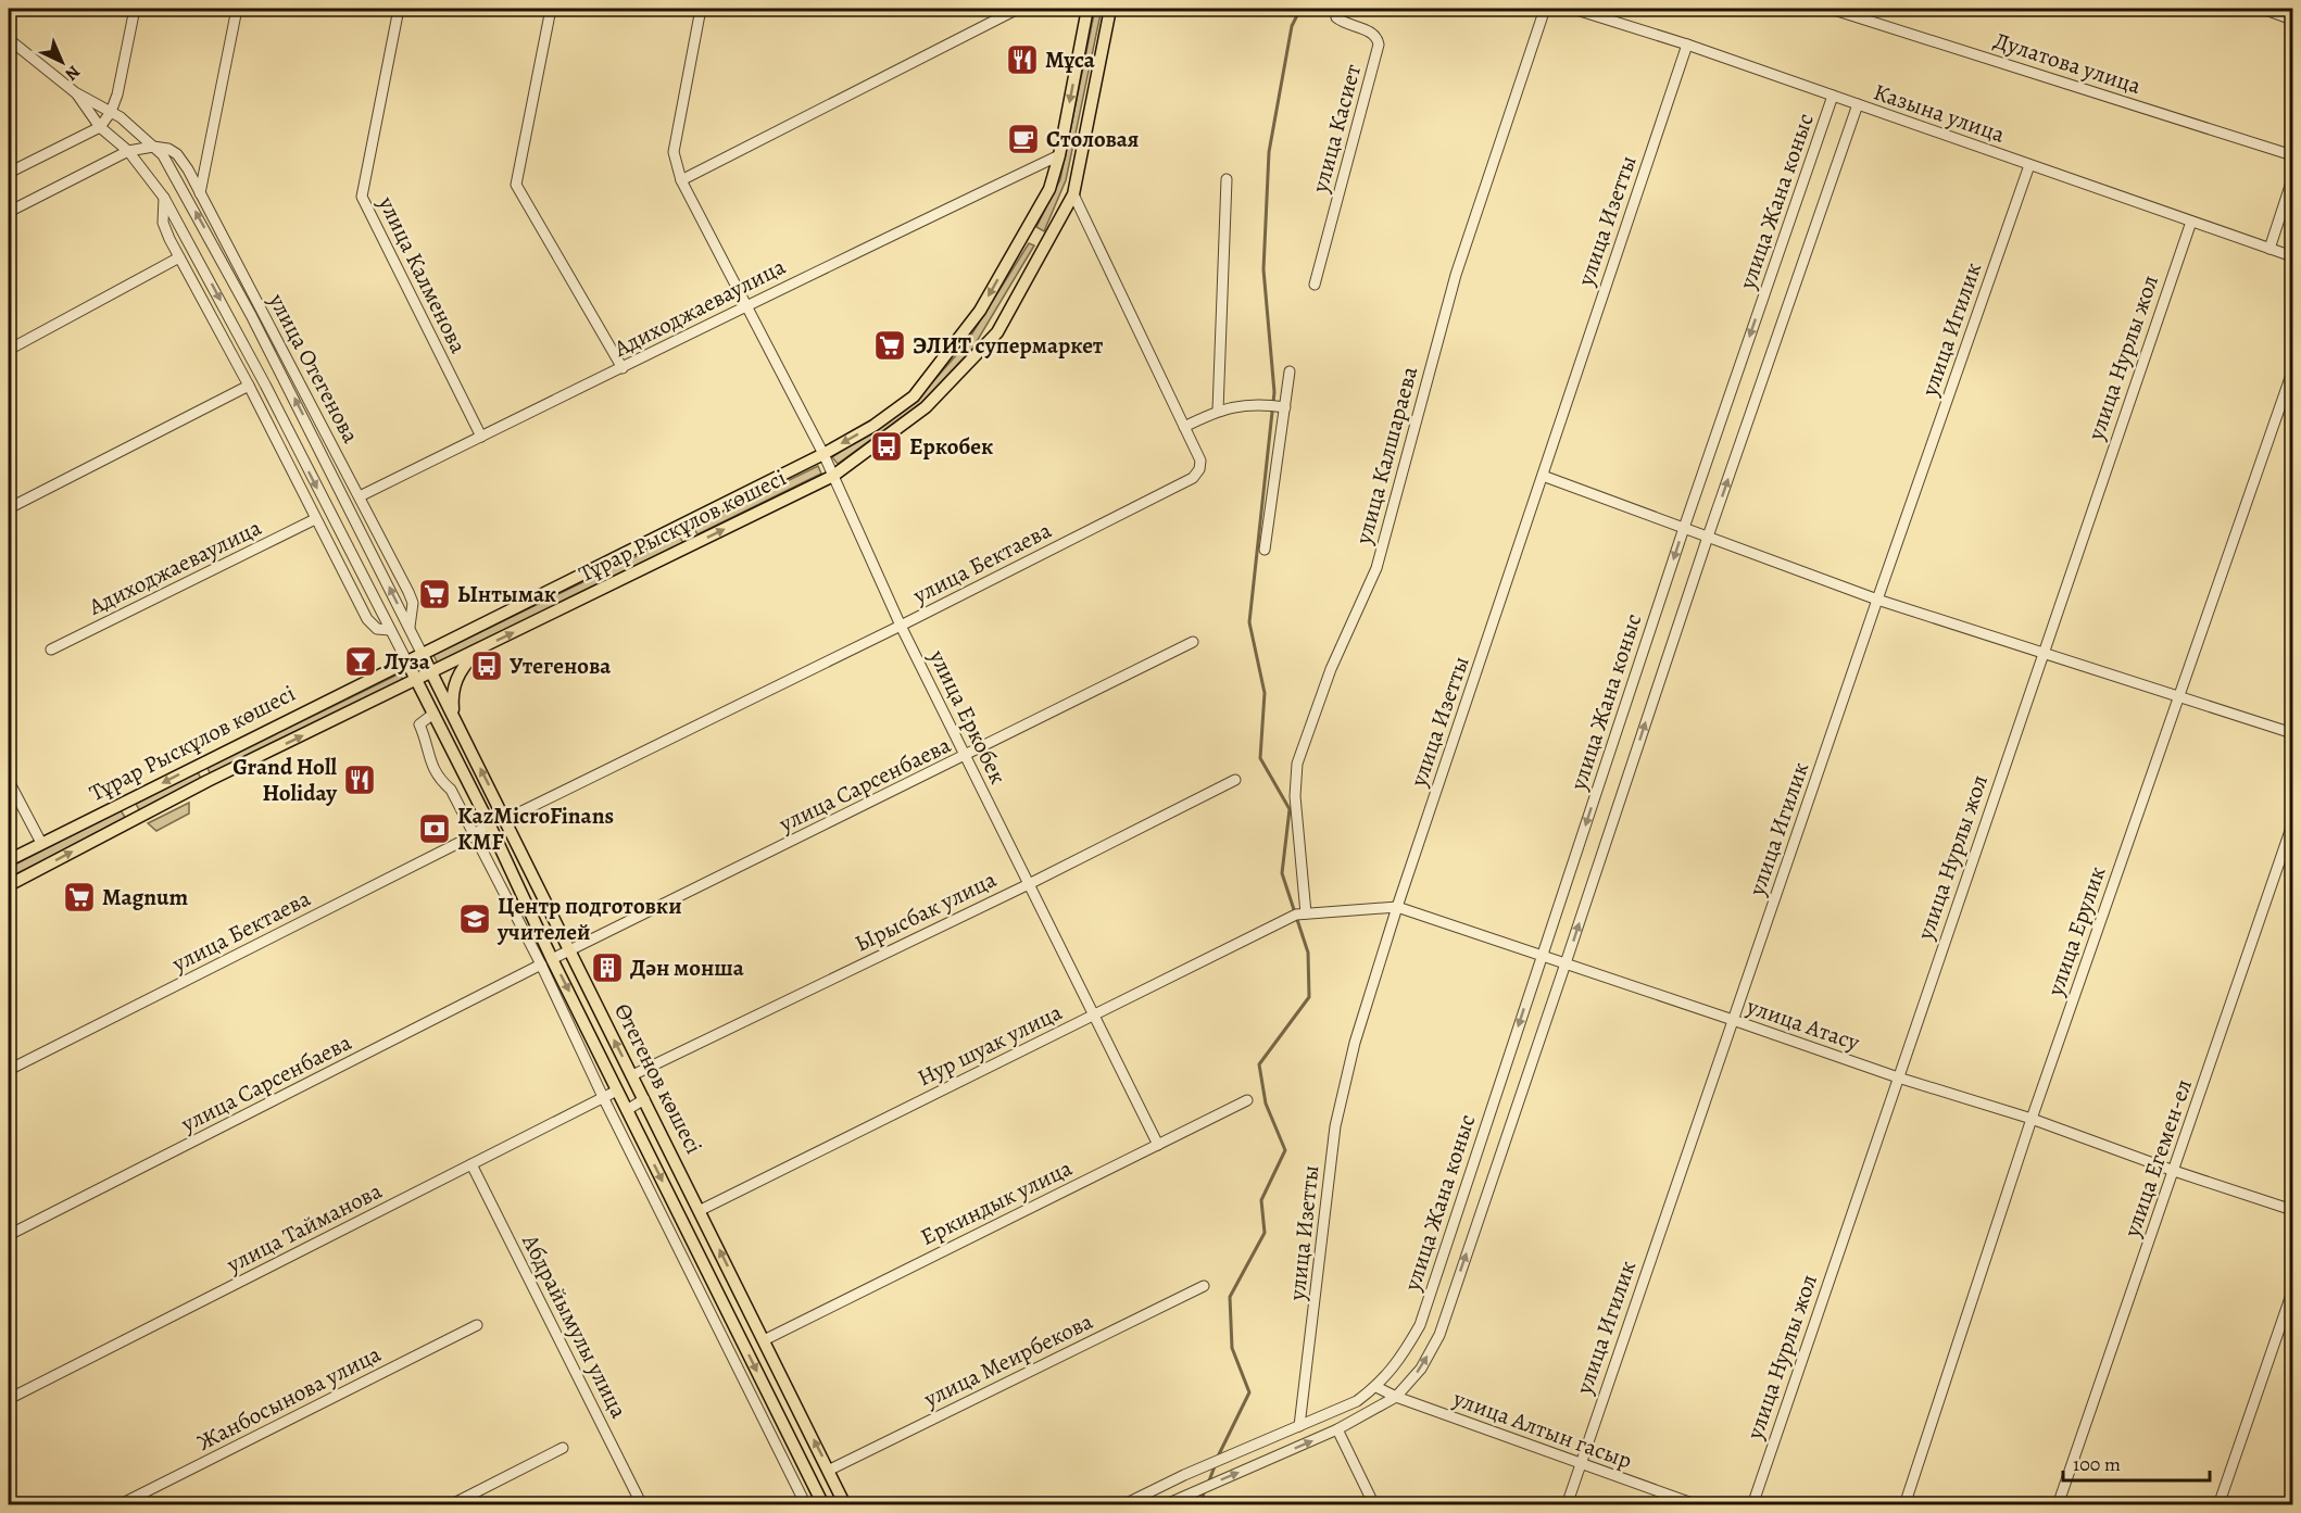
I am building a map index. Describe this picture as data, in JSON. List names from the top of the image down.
{
  "streets": {
    "main road": ["Тұрар Рыскұлов көшесі", "Өтегенов көшесі"],
    "street": [
      "Дулатова улица",
      "Казына улица",
      "улица Касиет",
      "улица Жана коныс",
      "улица Изетты",
      "улица Калменова",
      "Адиходжаеваулица",
      "улица Игилик",
      "улица Нурлы жол",
      "улица Отегенова",
      "улица Калшараева",
      "улица Бектаева",
      "улица Еркобек",
      "улица Сарсенбаева",
      "Ырысбак улица",
      "улица Ерулик",
      "улица Атасу",
      "Нур шуак улица",
      "улица Егемен-ел",
      "Еркиндык улица",
      "улица Тайманова",
      "Абдрайымулы улица",
      "улица Меирбекова",
      "Жанбосынова улица",
      "улица Алтын гасыр"
    ]
  },
  "crossings": [
    ["Казына улица", "улица Жана коныс"],
    ["Казына улица", "улица Изетты"],
    ["Казына улица", "улица Игилик"],
    ["Казына улица", "улица Нурлы жол"],
    ["улица Жана коныс", "улица Изетты"],
    ["улица Жана коныс", "улица Атасу"],
    ["улица Жана коныс", "улица Алтын гасыр"],
    ["улица Изетты", "улица Атасу"],
    ["улица Калменова", "Адиходжаеваулица"],
    ["Адиходжаеваулица", "улица Отегенова"],
    ["Адиходжаеваулица", "Тұрар Рыскұлов көшесі"],
    ["Адиходжаеваулица", "улица Еркобек"],
    ["улица Игилик", "улица Атасу"],
    ["улица Игилик", "улица Алтын гасыр"],
    ["улица Нурлы жол", "улица Атасу"],
    ["улица Отегенова", "Тұрар Рыскұлов көшесі"],
    ["улица Отегенова", "Өтегенов көшесі"],
    ["улица Калшараева", "улица Атасу"],
    ["улица Калшараева", "Нур шуак улица"],
    ["Тұрар Рыскұлов көшесі", "улица Бектаева"],
    ["Тұрар Рыскұлов көшесі", "улица Еркобек"],
    ["Тұрар Рыскұлов көшесі", "Өтегенов көшесі"],
    ["улица Бектаева", "улица Еркобек"],
    ["улица Бектаева", "Өтегенов көшесі"],
    ["улица Еркобек", "улица Сарсенбаева"],
    ["улица Еркобек", "Ырысбак улица"],
    ["улица Еркобек", "Нур шуак улица"],
    ["улица Еркобек", "Еркиндык улица"],
    ["улица Сарсенбаева", "Өтегенов көшесі"],
    ["Ырысбак улица", "Өтегенов көшесі"],
    ["улица Ерулик", "улица Атасу"],
    ["улица Атасу", "Нур шуак улица"],
    ["улица Атасу", "улица Егемен-ел"],
    ["Нур шуак улица", "Өтегенов көшесі"],
    ["Өтегенов көшесі", "Еркиндык улица"],
    ["Өтегенов көшесі", "улица Тайманова"],
    ["Өтегенов көшесі", "улица Меирбекова"],
    ["улица Тайманова", "Абдрайымулы улица"]
  ],
  "places": {
    "restaurant": ["Мұса", "Grand Holl Holiday"],
    "cafe": ["Столовая"],
    "supermarket": ["ЭЛИТ супермаркет", "Ынтымак", "Magnum"],
    "bus stop": ["Еркобек", "Утегенова"],
    "bar": ["Луза"],
    "bank": ["KazMicroFinans KMF"],
    "school or university": ["Центр подготовки учителей"],
    "building": ["Дән монша"]
  },
  "scale_bar": "100 m",
  "north": "bottom right"
}
